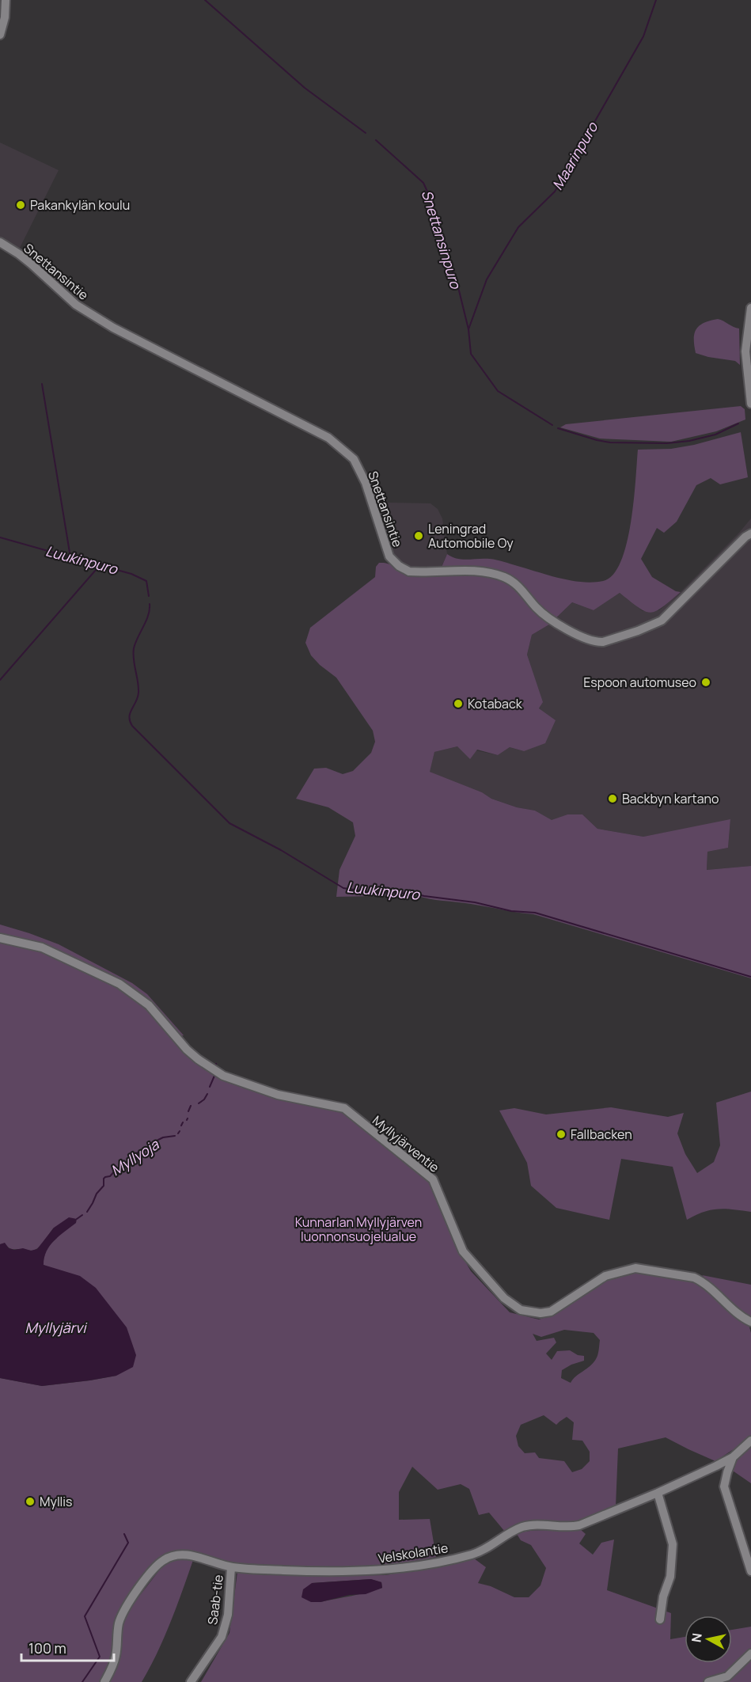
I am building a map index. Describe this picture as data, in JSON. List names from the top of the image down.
{
  "streets": {
    "street": [
      "Snettansintie",
      "Myllyjärventie",
      "Velskolantie",
      "Saab-tie"
    ]
  },
  "crossings": [
    ["Velskolantie", "Saab-tie"]
  ],
  "water": [
    "Maarinpuro",
    "Snettansinpuro",
    "Luukinpuro",
    "Myllyoja",
    "Myllyjärvi"
  ],
  "parks": ["Kunnarlan Myllyjärven luonnonsuojelualue"],
  "places": [
    "Pakankylän koulu",
    "Leningrad Automobile Oy",
    "Espoon automuseo",
    "Kotaback",
    "Backbyn kartano",
    "Fallbacken",
    "Myllis"
  ],
  "scale_bar": "100 m",
  "north": "left"
}
